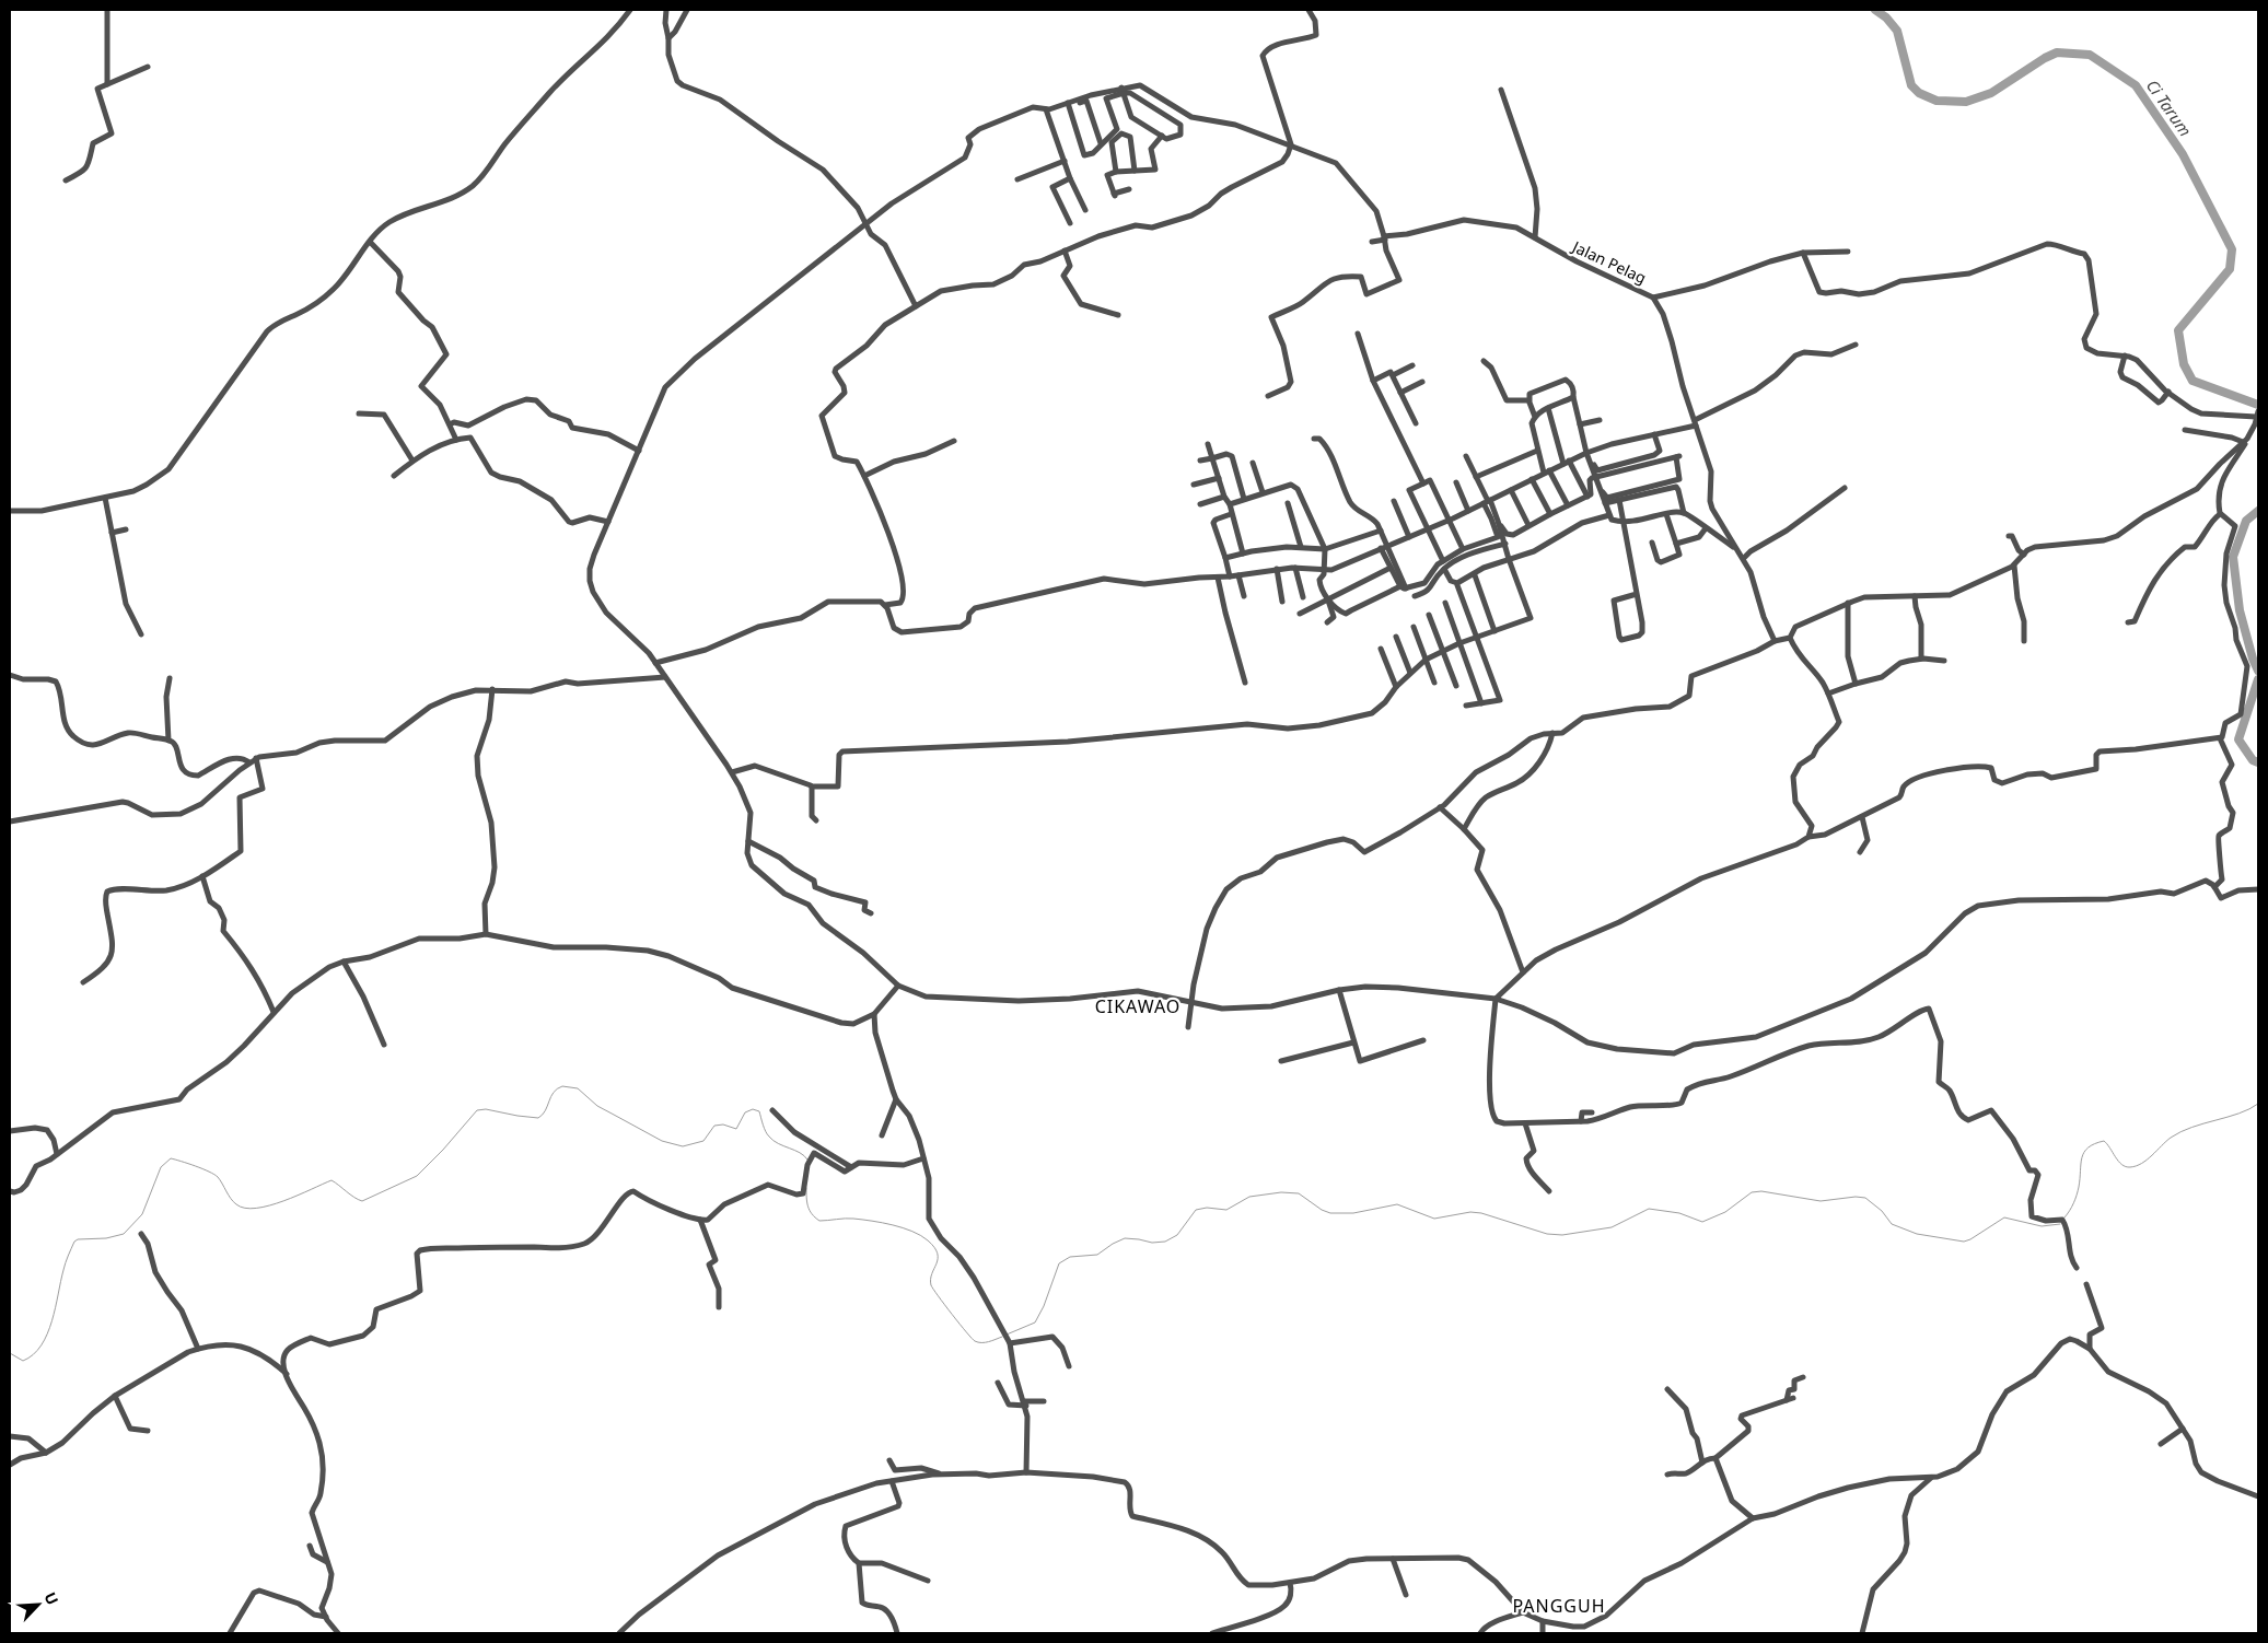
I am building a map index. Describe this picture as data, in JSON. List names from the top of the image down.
{
  "streets": {
    "street": ["Jalan Pelag"]
  },
  "districts": ["CIKAWAO", "PANGGUH"],
  "water": ["Ci Tarum"],
  "north": "top right"
}
